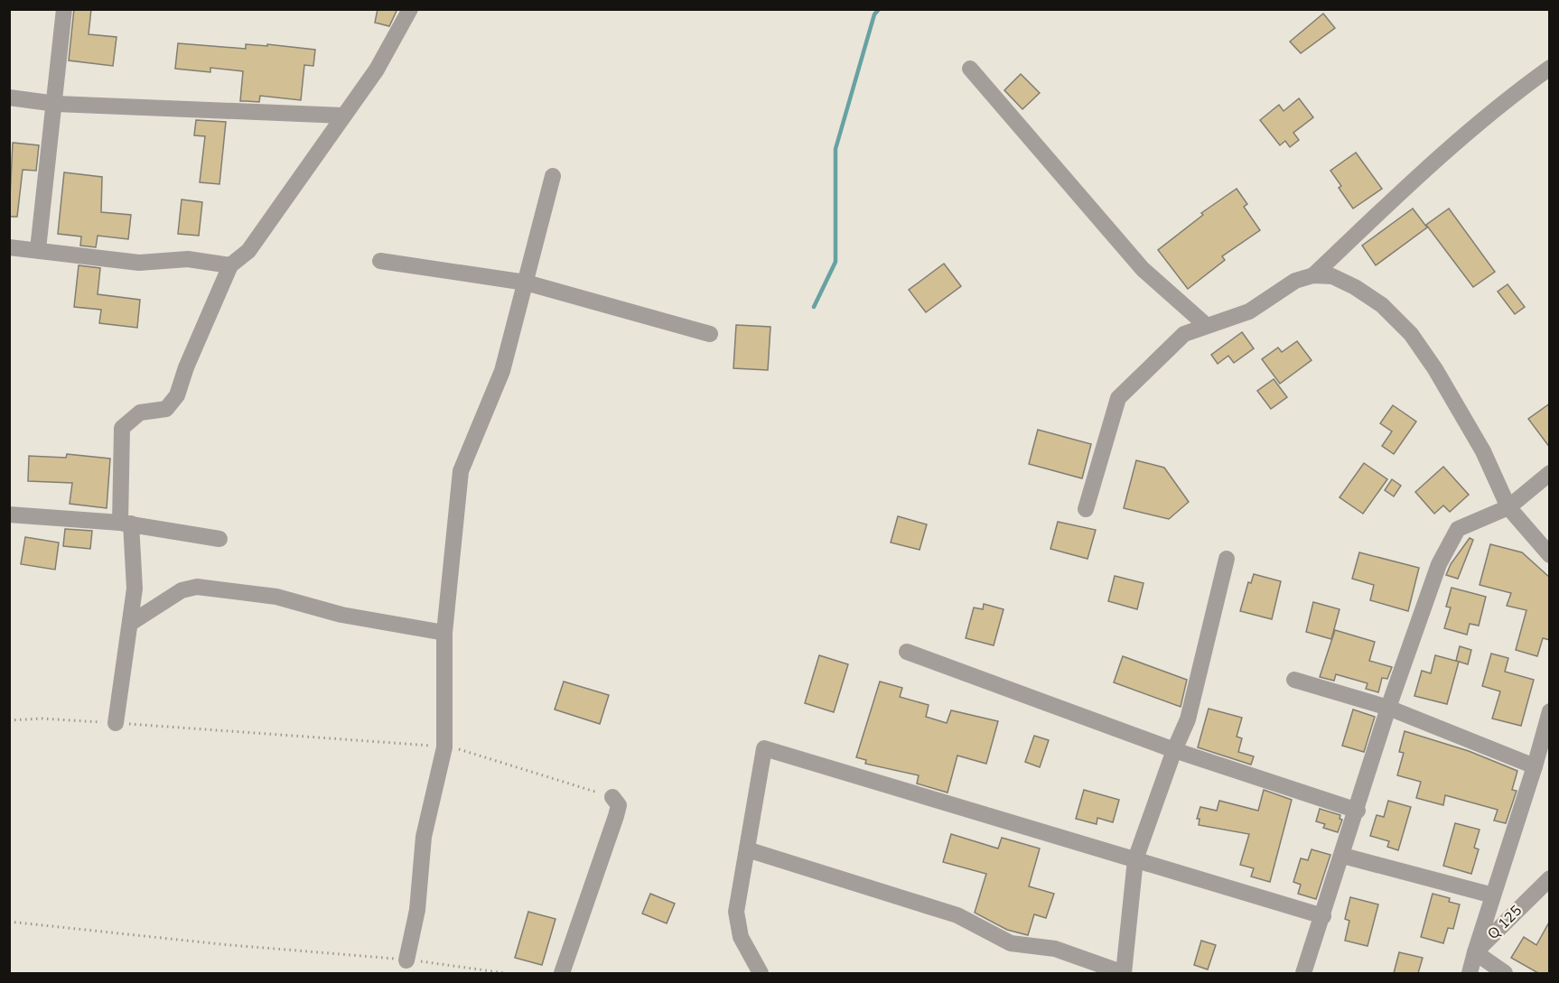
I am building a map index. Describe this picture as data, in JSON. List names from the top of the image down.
{
  "streets": {
    "street": ["Q 125"]
  }
}
